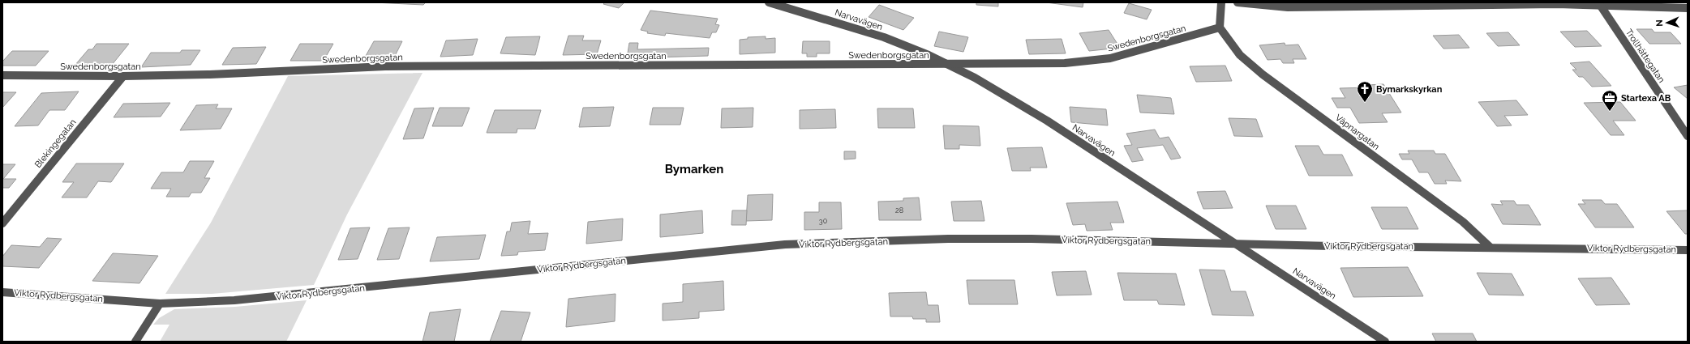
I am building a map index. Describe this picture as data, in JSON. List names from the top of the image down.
{
  "streets": {
    "street": [
      "Narvavägen",
      "Swedenborgsgatan",
      "Trollhättegatan",
      "Väpnargatan",
      "Blekingegatan",
      "Viktor Rydbergsgatan"
    ]
  },
  "crossings": [
    ["Narvavägen", "Swedenborgsgatan"],
    ["Narvavägen", "Viktor Rydbergsgatan"],
    ["Swedenborgsgatan", "Väpnargatan"],
    ["Swedenborgsgatan", "Blekingegatan"],
    ["Väpnargatan", "Viktor Rydbergsgatan"]
  ],
  "districts": ["Bymarken"],
  "places": {
    "church": ["Bymarkskyrkan"],
    "office": ["Startexa AB"]
  },
  "house_numbers": ["28", "30"],
  "north": "left"
}
